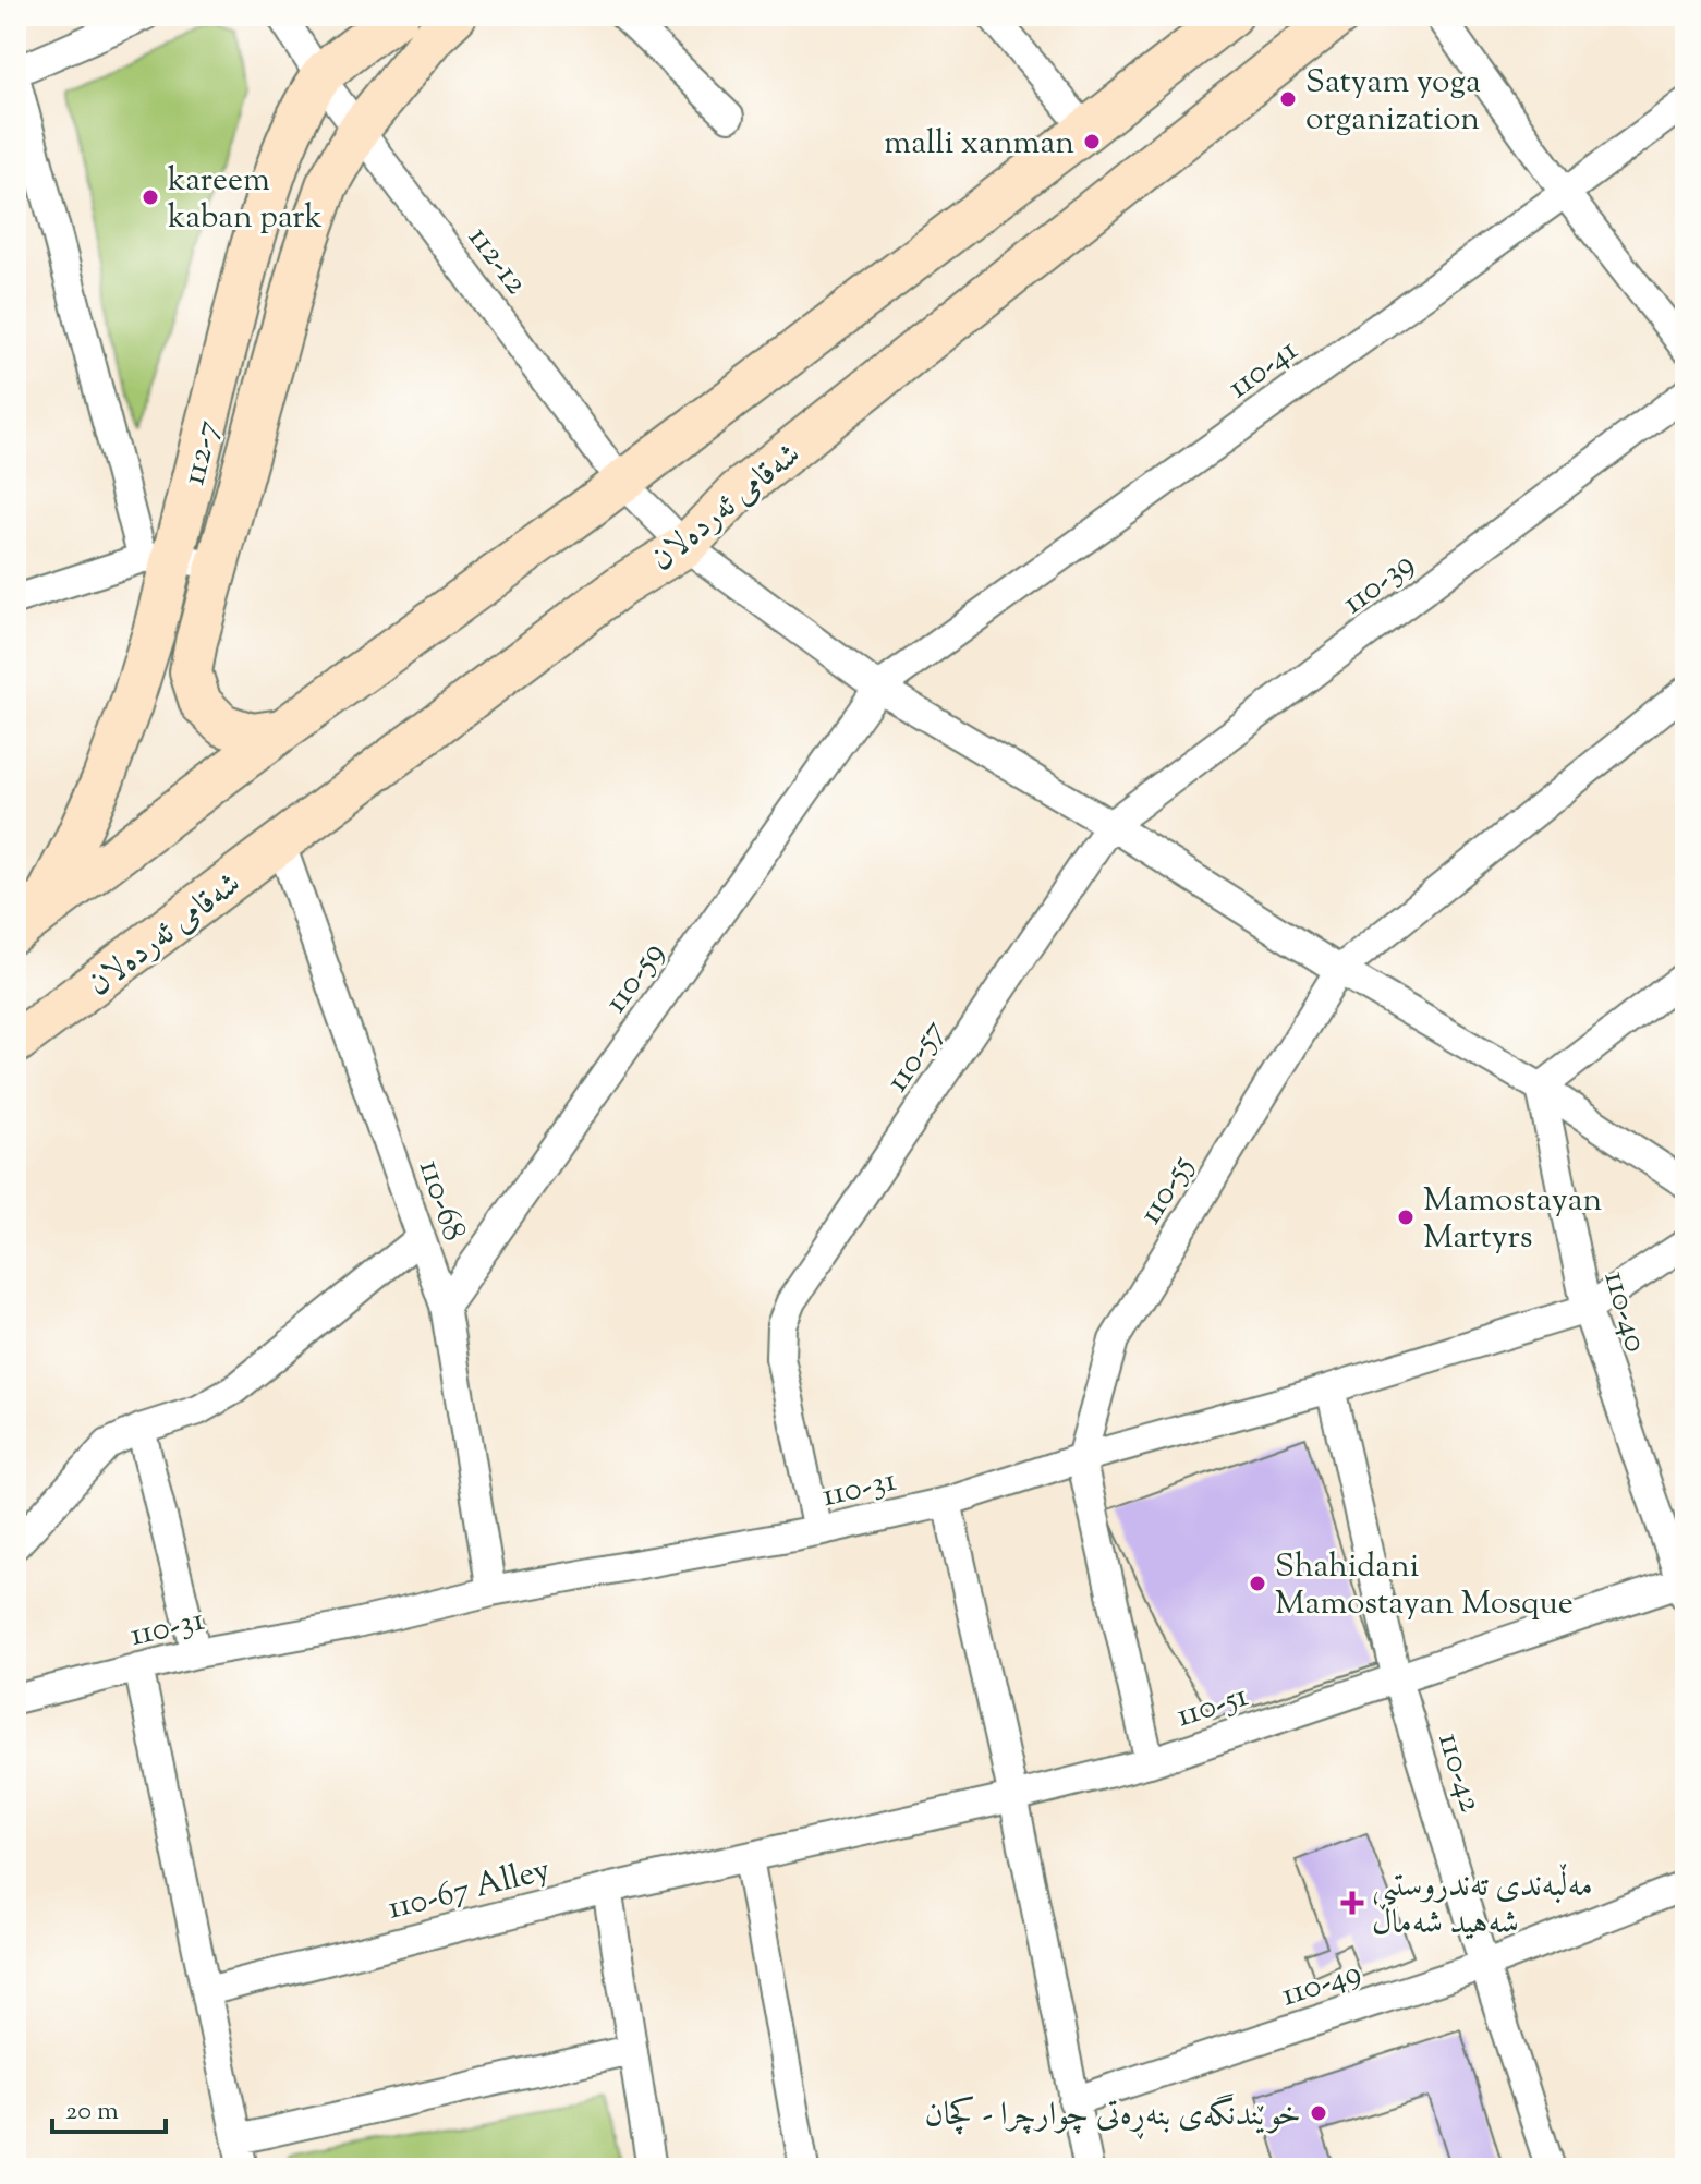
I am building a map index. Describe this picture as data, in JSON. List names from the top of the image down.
{
  "streets": {
    "main road": ["112-7", "شەقامی ئەردەلان"],
    "street": [
      "112-12",
      "110-41",
      "110-39",
      "110-59",
      "110-57",
      "110-55",
      "110-68",
      "110-40",
      "110-31",
      "110-51",
      "110-42",
      "110-67 Alley",
      "110-49"
    ]
  },
  "crossings": [
    ["112-12", "110-41"],
    ["112-12", "112-7"],
    ["112-12", "شەقامی ئەردەلان"],
    ["112-12", "110-39"],
    ["112-12", "110-59"],
    ["112-12", "110-57"],
    ["112-12", "110-55"],
    ["112-12", "110-40"],
    ["110-41", "110-59"],
    ["شەقامی ئەردەلان", "110-68"],
    ["110-39", "110-57"],
    ["110-59", "110-68"],
    ["110-57", "110-31"],
    ["110-55", "110-31"],
    ["110-68", "110-31"],
    ["110-40", "110-31"],
    ["110-40", "110-51"],
    ["110-31", "110-42"],
    ["110-51", "110-42"],
    ["110-51", "110-67 Alley"],
    ["110-42", "110-49"]
  ],
  "places": {
    "other": [
      "Satyam yoga organization",
      "malli xanman",
      "kareem kaban park",
      "Mamostayan Martyrs",
      "Shahidani Mamostayan Mosque",
      "خوێندنگەی بنەڕەتی چوارچرا - کچان"
    ],
    "health": ["مەڵبەندی تەندروستیی شەهید شەماڵ"]
  },
  "scale_bar": "20 m"
}
